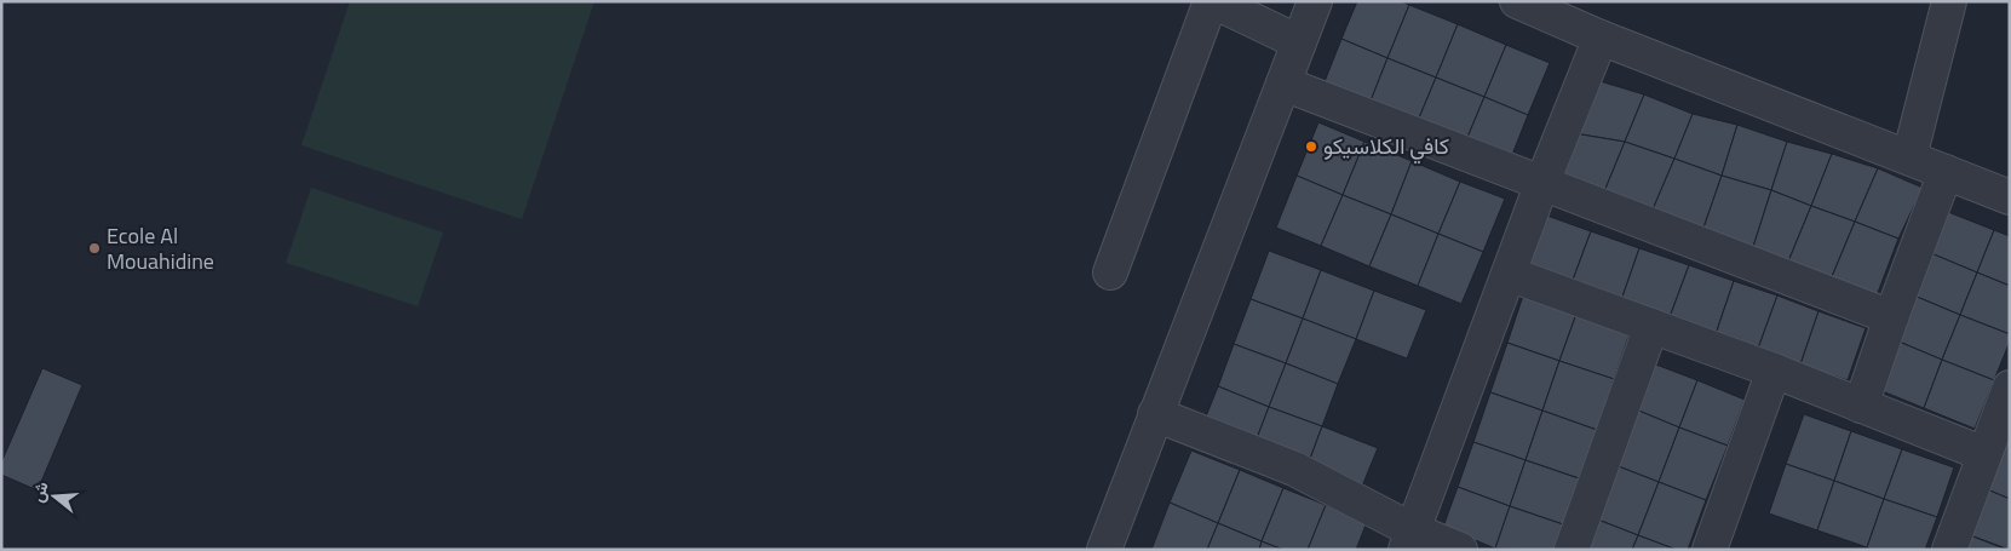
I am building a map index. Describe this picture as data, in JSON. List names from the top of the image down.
{
  "places": ["كافي الكلاسيكو", "Ecole Al Mouahidine"],
  "north": "left"
}
